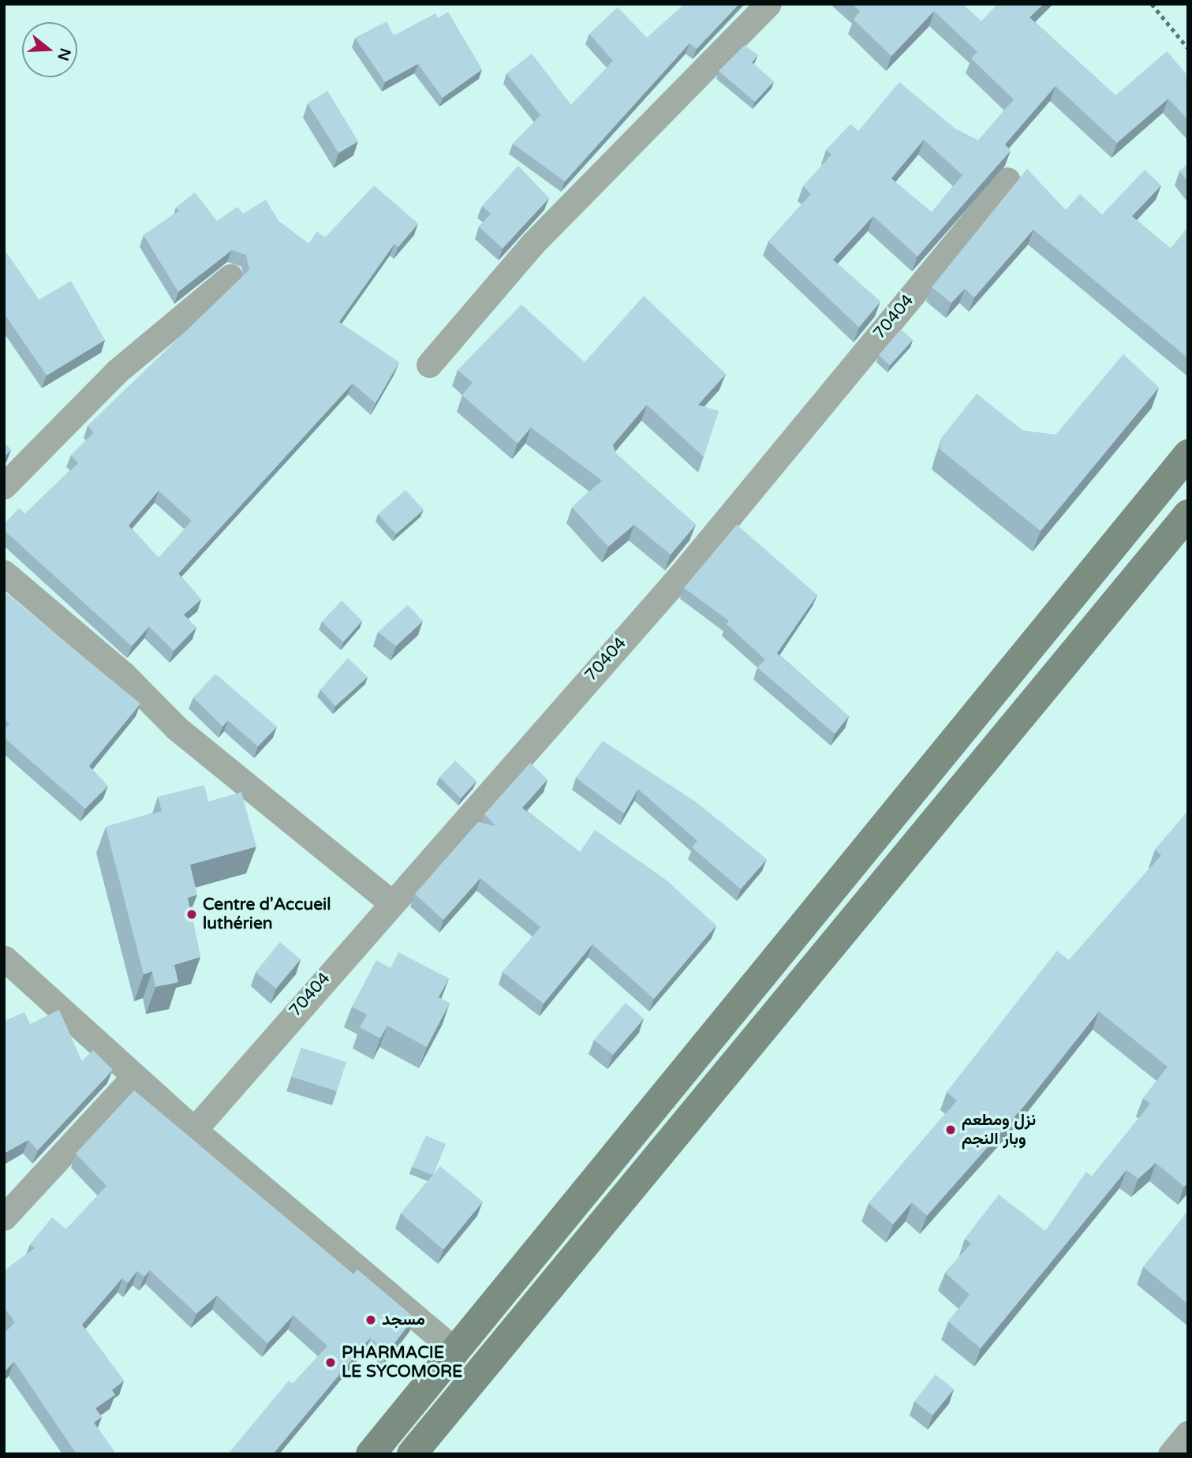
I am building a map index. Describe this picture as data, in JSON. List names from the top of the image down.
{
  "streets": {
    "street": ["70404"]
  },
  "places": [
    "Centre d'Accueil luthérien",
    "نزل ومطعم وبار النجم",
    "مسجد",
    "PHARMACIE LE SYCOMORE"
  ],
  "north": "right"
}
